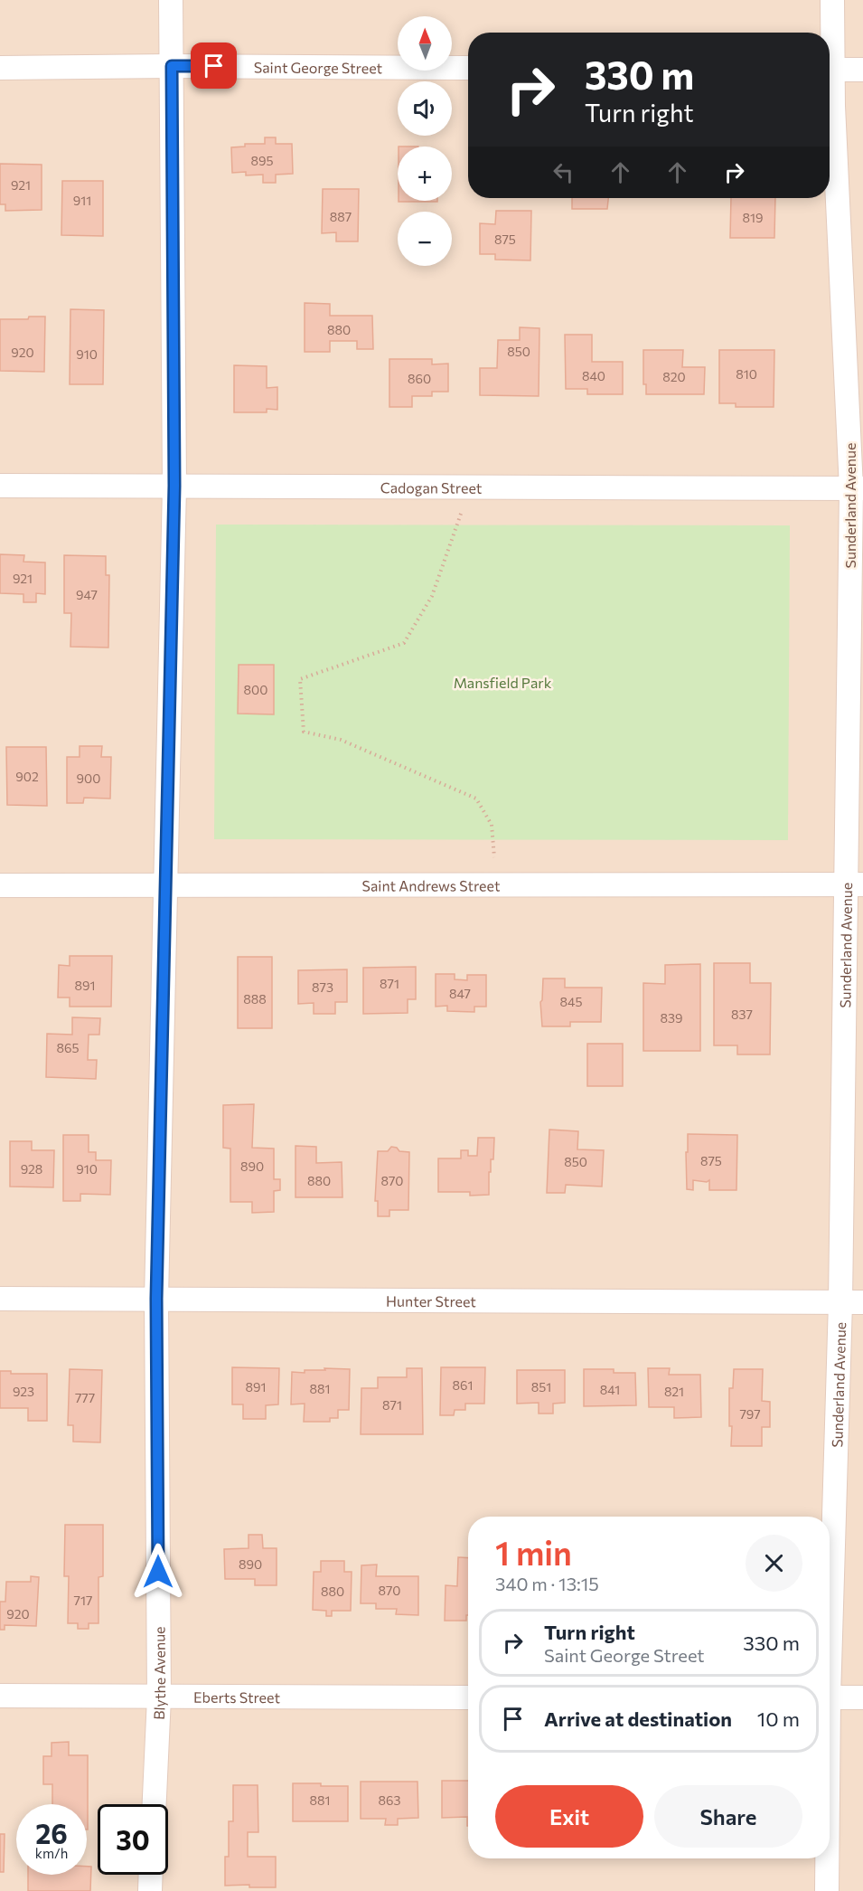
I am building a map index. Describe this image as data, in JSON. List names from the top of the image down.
{
  "streets": {
    "street": [
      "Saint George Street",
      "Cadogan Street",
      "Sunderland Avenue",
      "Saint Andrews Street",
      "Hunter Street",
      "Blythe Avenue",
      "Eberts Street"
    ]
  },
  "crossings": [
    ["Saint George Street", "Blythe Avenue"],
    ["Cadogan Street", "Sunderland Avenue"],
    ["Cadogan Street", "Blythe Avenue"],
    ["Sunderland Avenue", "Saint Andrews Street"],
    ["Sunderland Avenue", "Hunter Street"],
    ["Saint Andrews Street", "Blythe Avenue"],
    ["Hunter Street", "Blythe Avenue"],
    ["Blythe Avenue", "Eberts Street"]
  ],
  "parks": ["Mansfield Park"],
  "house_numbers": [
    "895",
    "921",
    "911",
    "887",
    "819",
    "875",
    "880",
    "850",
    "920",
    "910",
    "810",
    "840",
    "820",
    "860",
    "921",
    "947",
    "800",
    "902",
    "900",
    "871",
    "891",
    "873",
    "847",
    "888",
    "845",
    "837",
    "839",
    "865",
    "875",
    "850",
    "890",
    "928",
    "910",
    "880",
    "870",
    "861",
    "891",
    "851",
    "881",
    "841",
    "923",
    "821",
    "777",
    "871",
    "797",
    "890",
    "870",
    "880",
    "717",
    "920",
    "881",
    "863"
  ],
  "north": "top",
  "page": {
    "map_buttons": ["+", "−"],
    "turn": ["330 m", "Turn right"],
    "heading": ["1 min", "340 m · 13:15"],
    "list": [
      {
        "name": "Turn right",
        "note": "Saint George Street",
        "value": "330 m"
      },
      {
        "name": "Arrive at destination",
        "value": "10 m"
      }
    ],
    "buttons": ["Exit", "Share"],
    "speed": "26 km/h",
    "limit": "30"
  }
}
